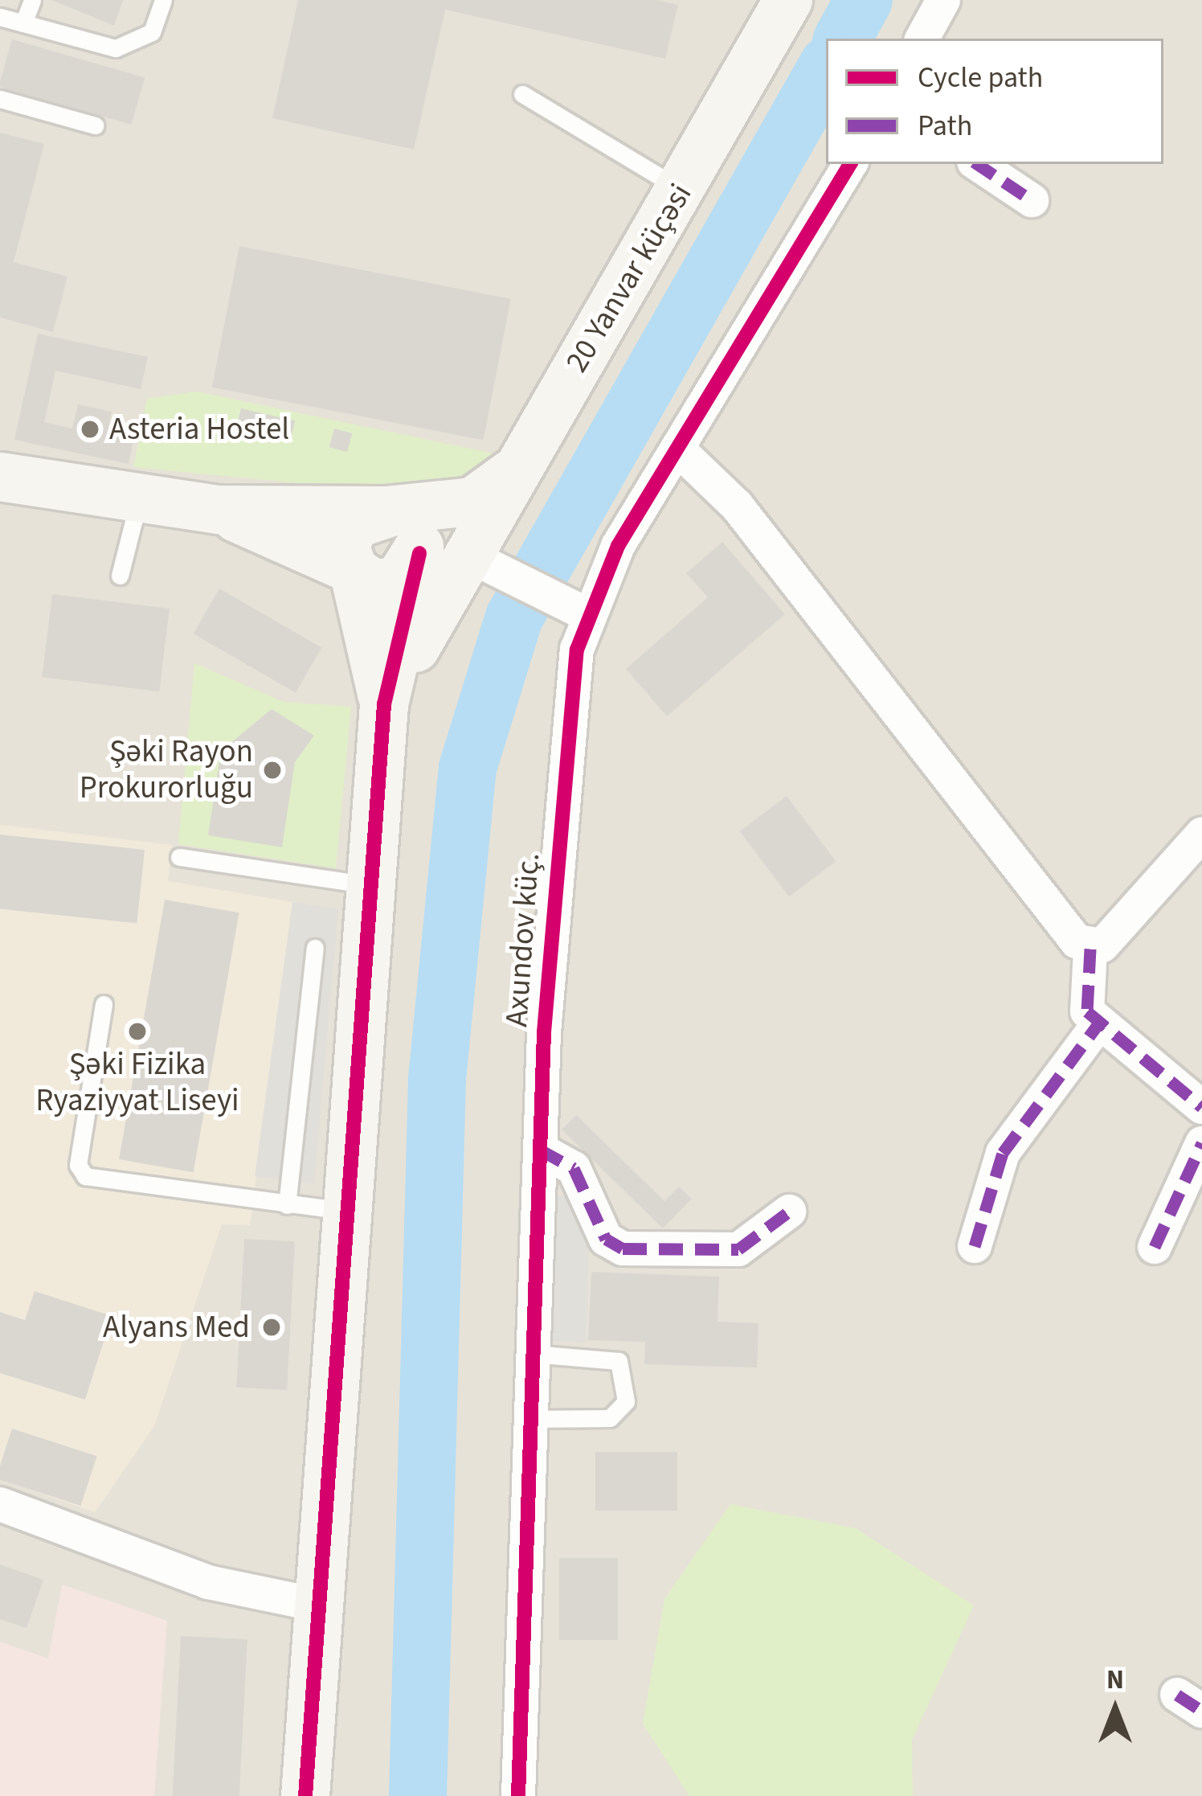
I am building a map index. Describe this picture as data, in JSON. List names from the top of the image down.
{
  "streets": {
    "main road": ["20 Yanvar küçəsi"],
    "street": ["Axundov küç."]
  },
  "places": [
    "Asteria Hostel",
    "Şəki Rayon Prokurorluğu",
    "Şəki Fizika Ryaziyyat Liseyi",
    "Alyans Med"
  ],
  "legend": ["Cycle path", "Path"],
  "north": "top"
}
